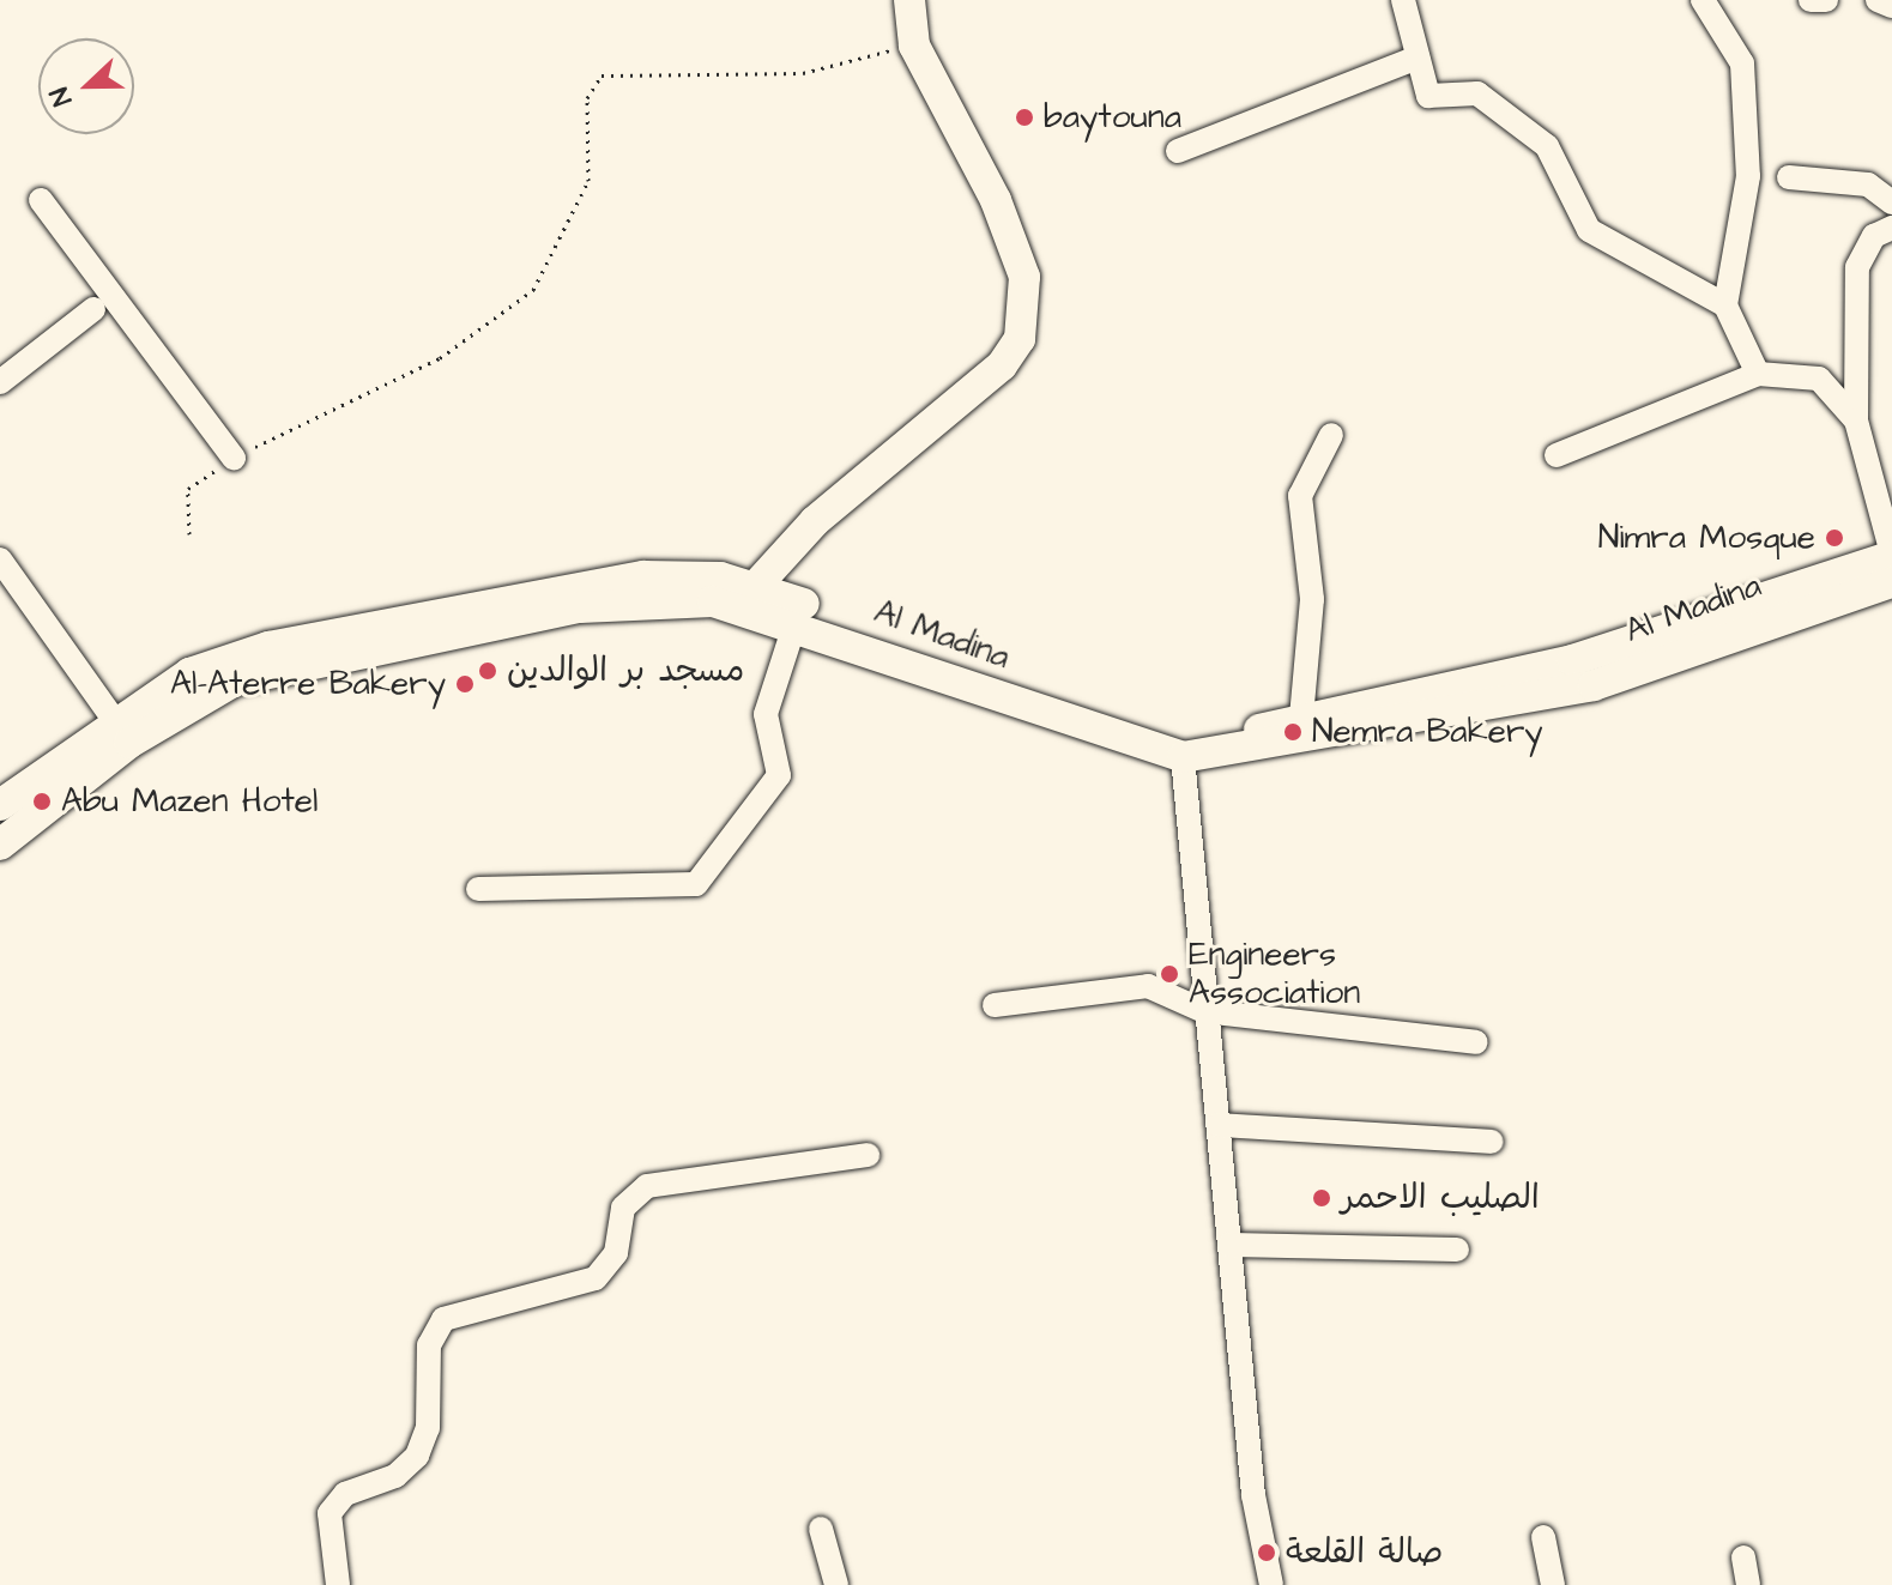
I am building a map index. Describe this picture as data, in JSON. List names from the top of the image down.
{
  "streets": {
    "street": ["Al Madina"]
  },
  "places": [
    "baytouna",
    "Nimra Mosque",
    "مسجد بر الوالدين",
    "Al-Aterre Bakery",
    "Nemra Bakery",
    "Abu Mazen Hotel",
    "Engineers Association",
    "الصليب الاحمر",
    "صالة القلعة"
  ],
  "north": "left"
}
